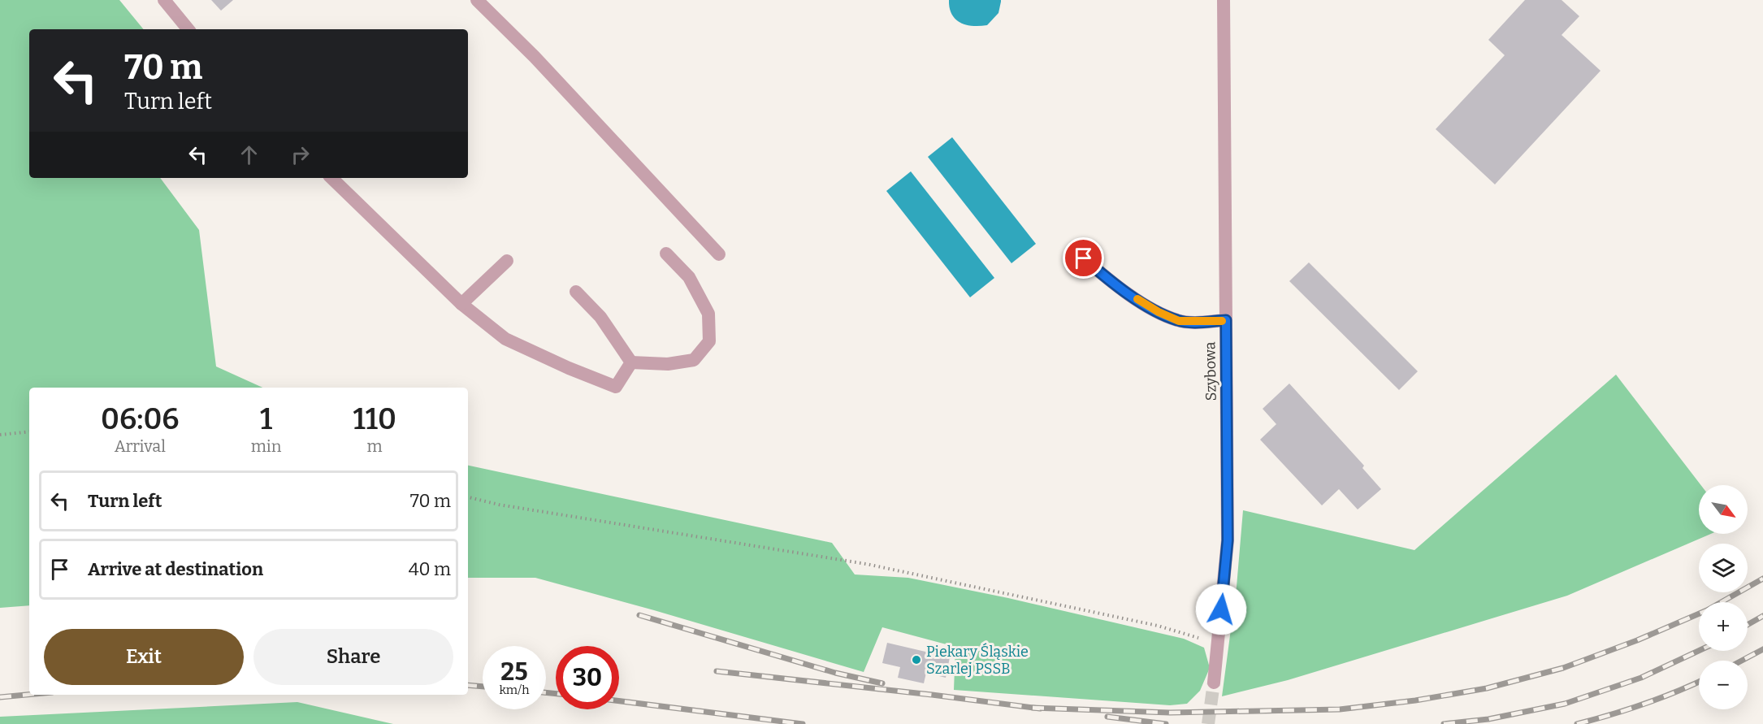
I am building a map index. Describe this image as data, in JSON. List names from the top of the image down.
{
  "streets": {
    "street": ["Szybowa"]
  },
  "places": ["Piekary Śląskie Szarlej PSSB"],
  "north": "bottom right",
  "page": {
    "turn": ["70 m", "Turn left"],
    "eta": [
      "06:06",
      "Arrival",
      "1",
      "min",
      "110",
      "m"
    ],
    "list": [
      {
        "name": "Turn left",
        "value": "70 m"
      },
      {
        "name": "Arrive at destination",
        "value": "40 m"
      }
    ],
    "map_buttons": ["+", "−"],
    "buttons": ["Exit", "Share"],
    "speed": "25 km/h",
    "limit": "30"
  }
}
